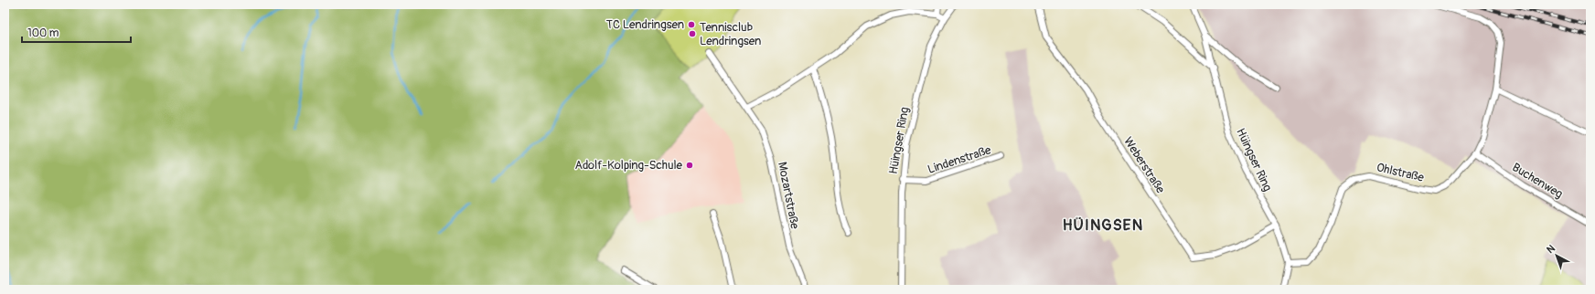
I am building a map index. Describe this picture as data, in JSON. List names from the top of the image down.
{
  "streets": {
    "street": [
      "Hüingser Ring",
      "Lindenstraße",
      "Weberstraße",
      "Ohlstraße",
      "Buchenweg",
      "Mozartstraße"
    ]
  },
  "crossings": [
    ["Hüingser Ring", "Lindenstraße"],
    ["Hüingser Ring", "Weberstraße"],
    ["Hüingser Ring", "Ohlstraße"],
    ["Ohlstraße", "Buchenweg"]
  ],
  "districts": ["HÜINGSEN"],
  "places": ["TC Lendringsen", "Tennisclub Lendringsen", "Adolf-Kolping-Schule"],
  "scale_bar": "100 m",
  "north": "top left"
}
